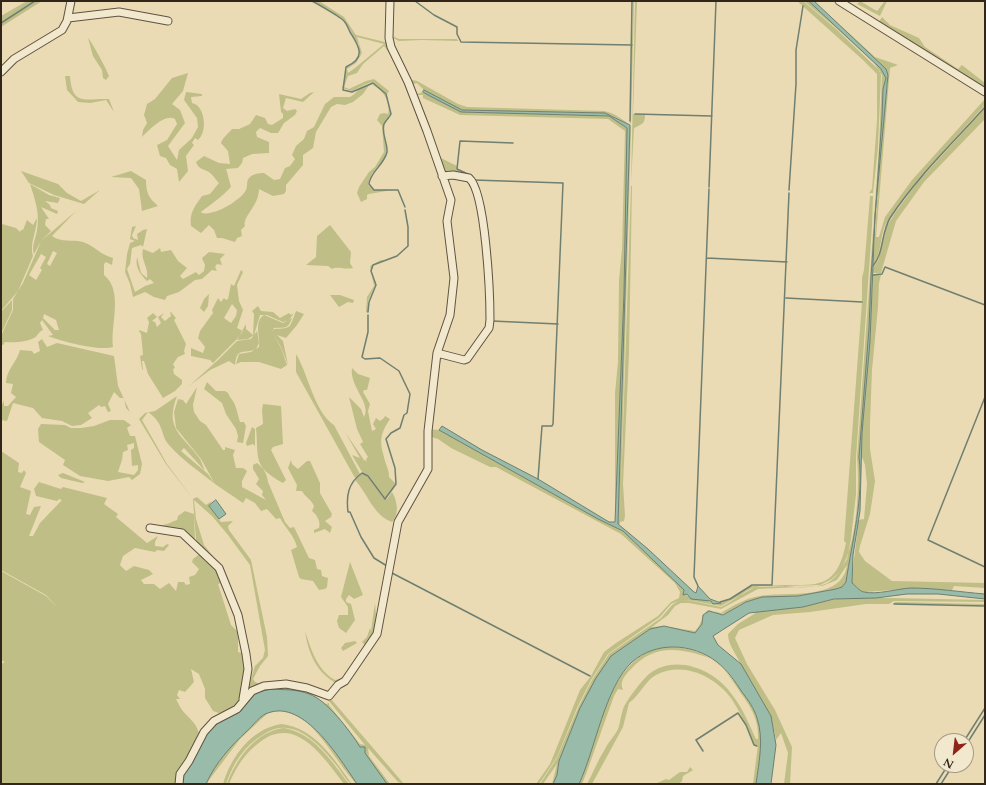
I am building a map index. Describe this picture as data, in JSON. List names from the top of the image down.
{
  "north": "bottom left"
}
